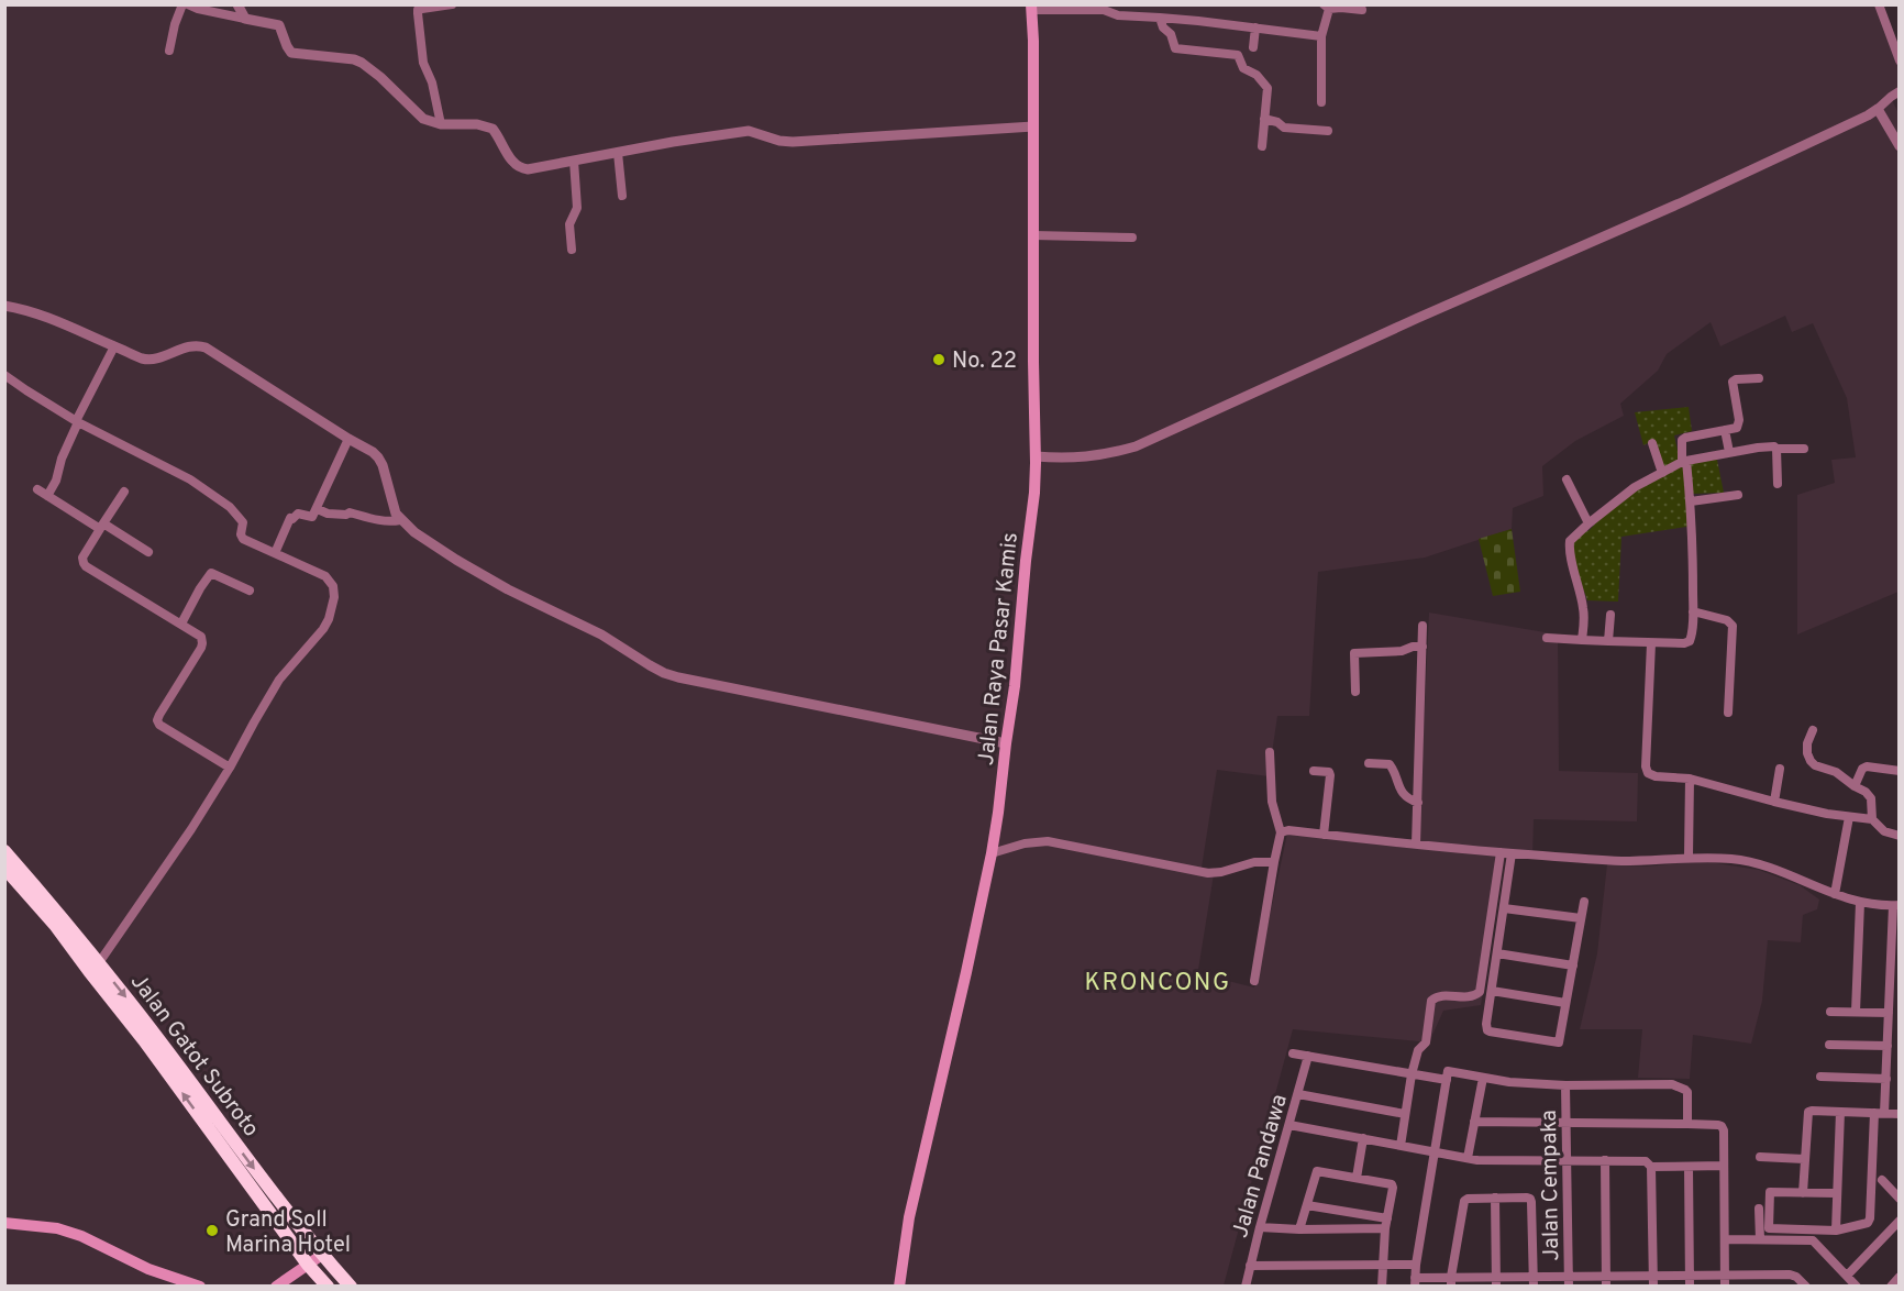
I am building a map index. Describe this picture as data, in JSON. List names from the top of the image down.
{
  "streets": {
    "highway": ["Jalan Gatot Subroto"],
    "main road": ["Jalan Raya Pasar Kamis"],
    "street": ["Jalan Pandawa", "Jalan Cempaka"]
  },
  "districts": ["KRONCONG"],
  "places": ["No. 22", "Grand Soll Marina Hotel"]
}
